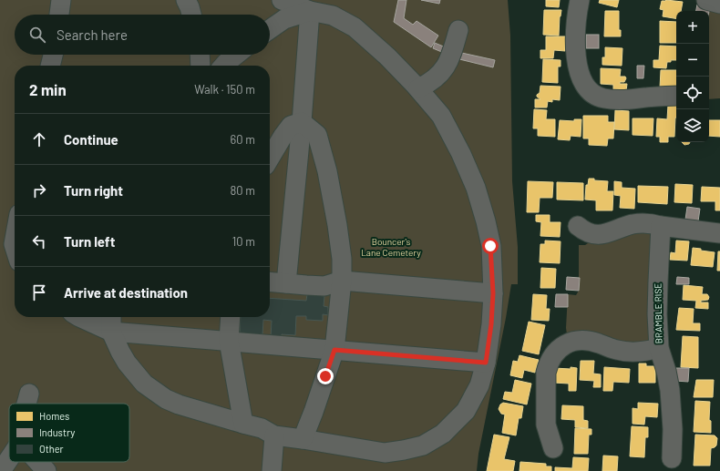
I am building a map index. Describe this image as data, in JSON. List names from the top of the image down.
{
  "streets": {
    "street": ["BRAMBLE RISE"]
  },
  "parks": ["Bouncer's Lane Cemetery"],
  "legend": ["Homes", "Industry", "Other"],
  "page": {
    "map_buttons": ["+", "−"],
    "search": "Search here",
    "heading": ["2 min", "Walk · 150 m"],
    "list": [
      ["Continue", "60 m"],
      ["Turn right", "80 m"],
      ["Turn left", "10 m"],
      "Arrive at destination"
    ]
  }
}
